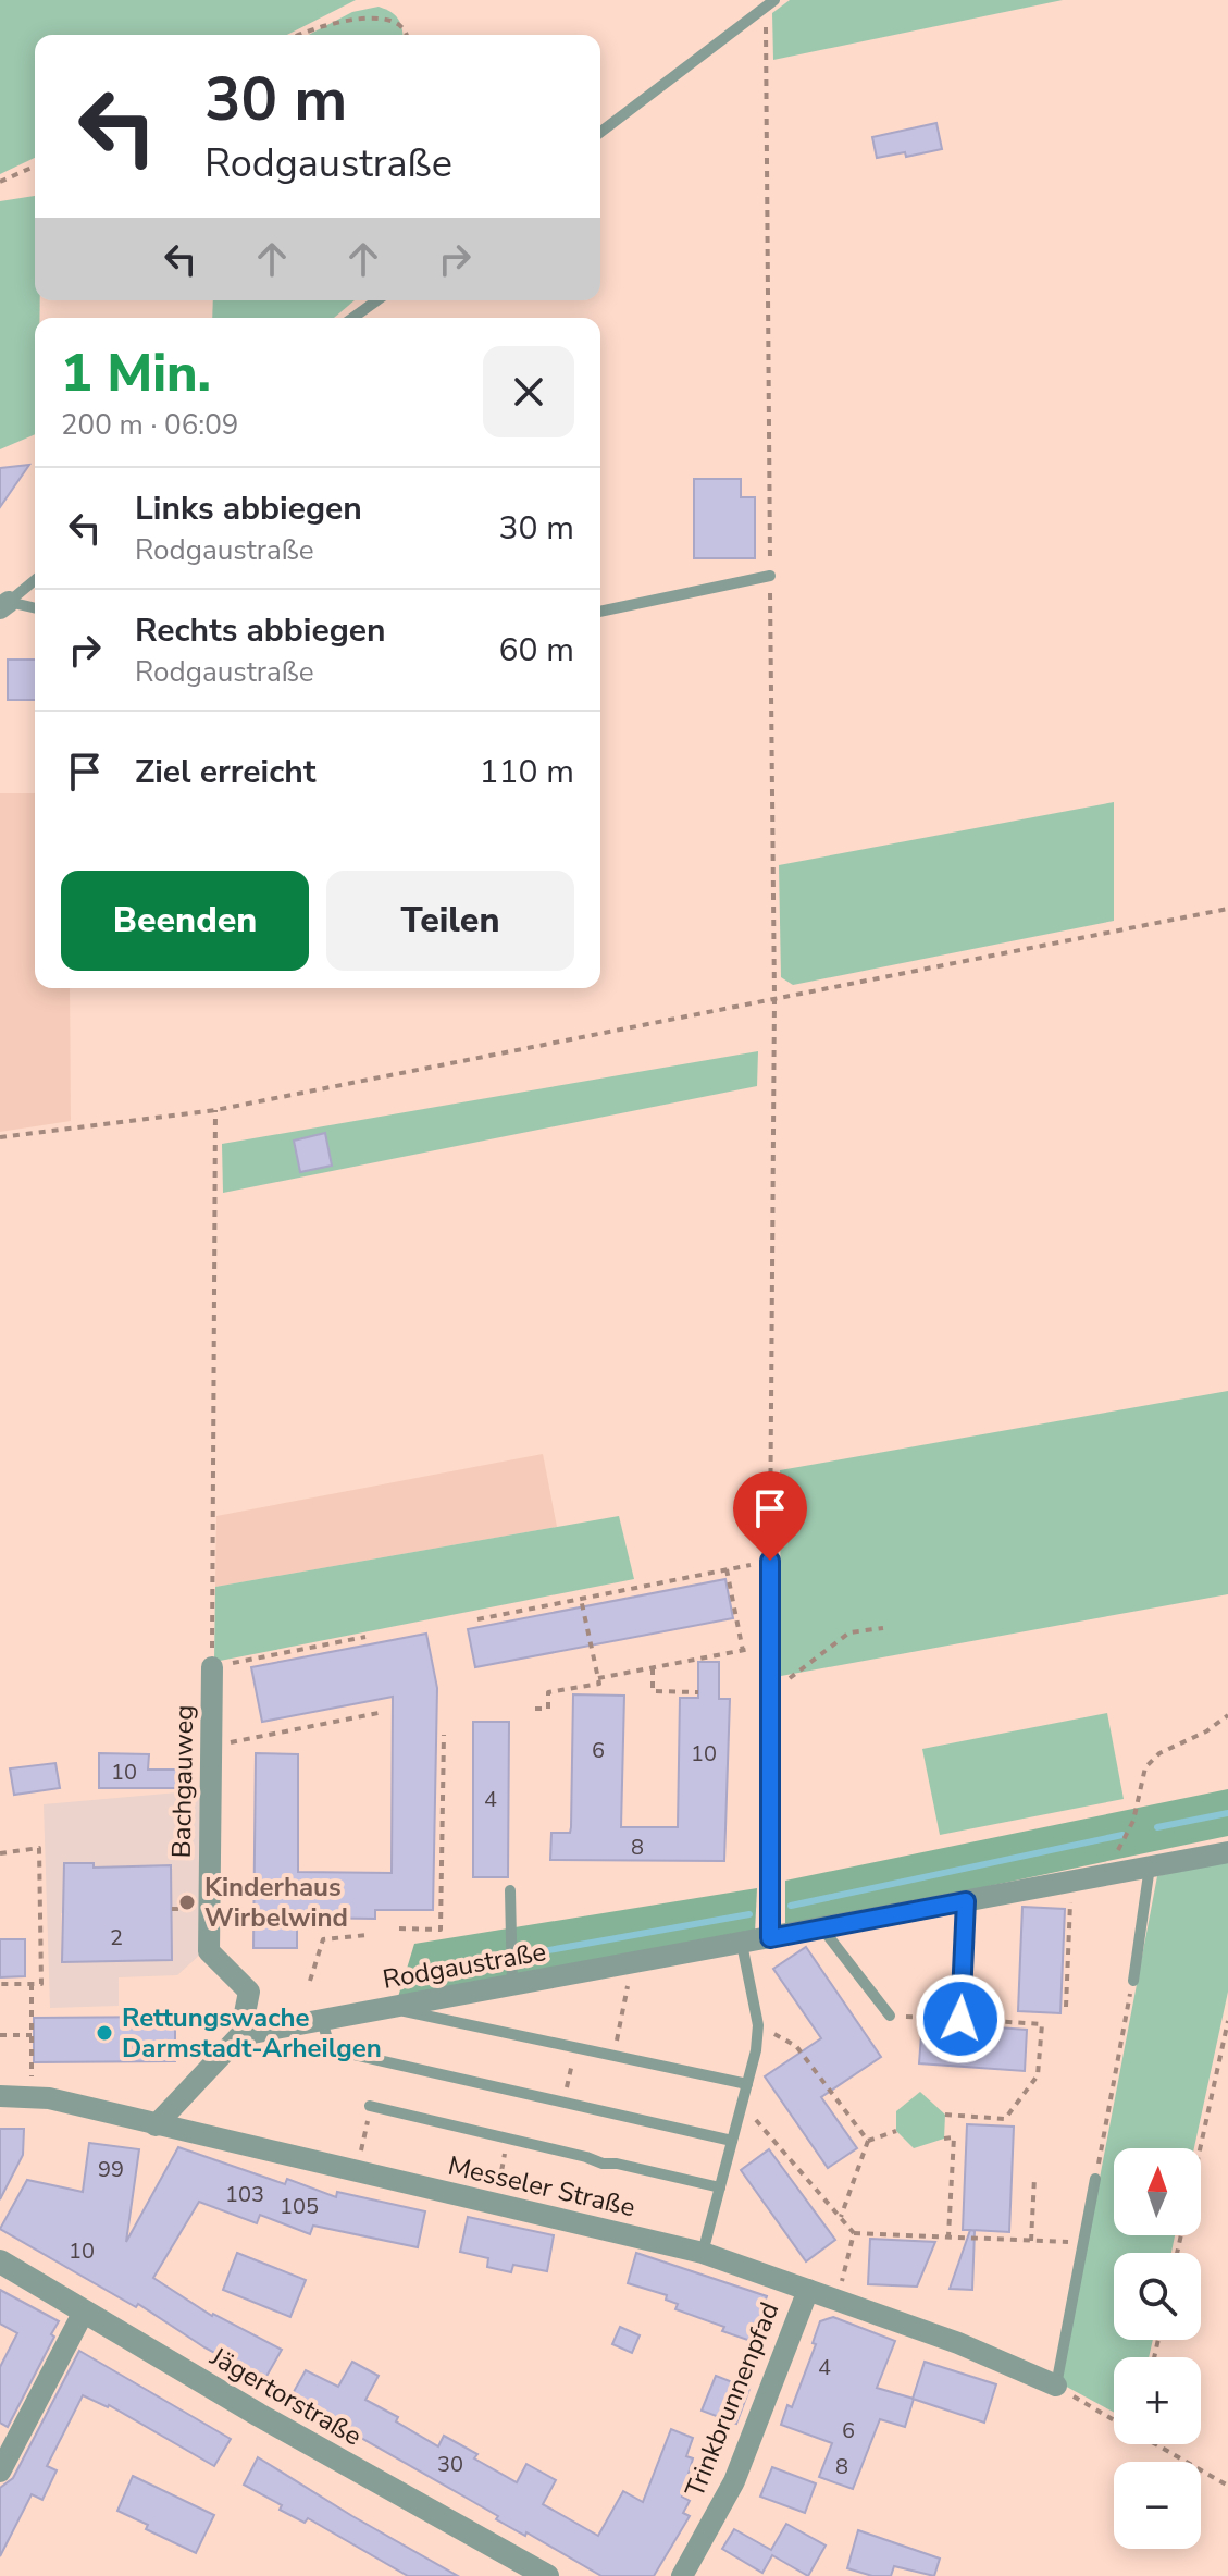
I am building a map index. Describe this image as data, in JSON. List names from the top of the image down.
{
  "streets": {
    "street": [
      "Bachgauweg",
      "Rodgaustraße",
      "Messeler Straße",
      "Jägertorstraße",
      "Trinkbrunnenpfad"
    ]
  },
  "crossings": [
    ["Bachgauweg", "Rodgaustraße"],
    ["Messeler Straße", "Trinkbrunnenpfad"]
  ],
  "places": ["Kinderhaus Wirbelwind", "Rettungswache Darmstadt-Arheilgen"],
  "house_numbers": [
    "6",
    "10",
    "10",
    "4",
    "8",
    "2",
    "99",
    "103",
    "105",
    "10",
    "4",
    "6",
    "30",
    "8"
  ],
  "north": "top",
  "page": {
    "turn": ["30 m", "Rodgaustraße"],
    "heading": ["1 Min.", "200 m · 06:09"],
    "list": [
      {
        "name": "Links abbiegen",
        "note": "Rodgaustraße",
        "value": "30 m"
      },
      {
        "name": "Rechts abbiegen",
        "note": "Rodgaustraße",
        "value": "60 m"
      },
      {
        "name": "Ziel erreicht",
        "value": "110 m"
      }
    ],
    "buttons": ["Beenden", "Teilen"],
    "map_buttons": ["+", "−"]
  }
}
